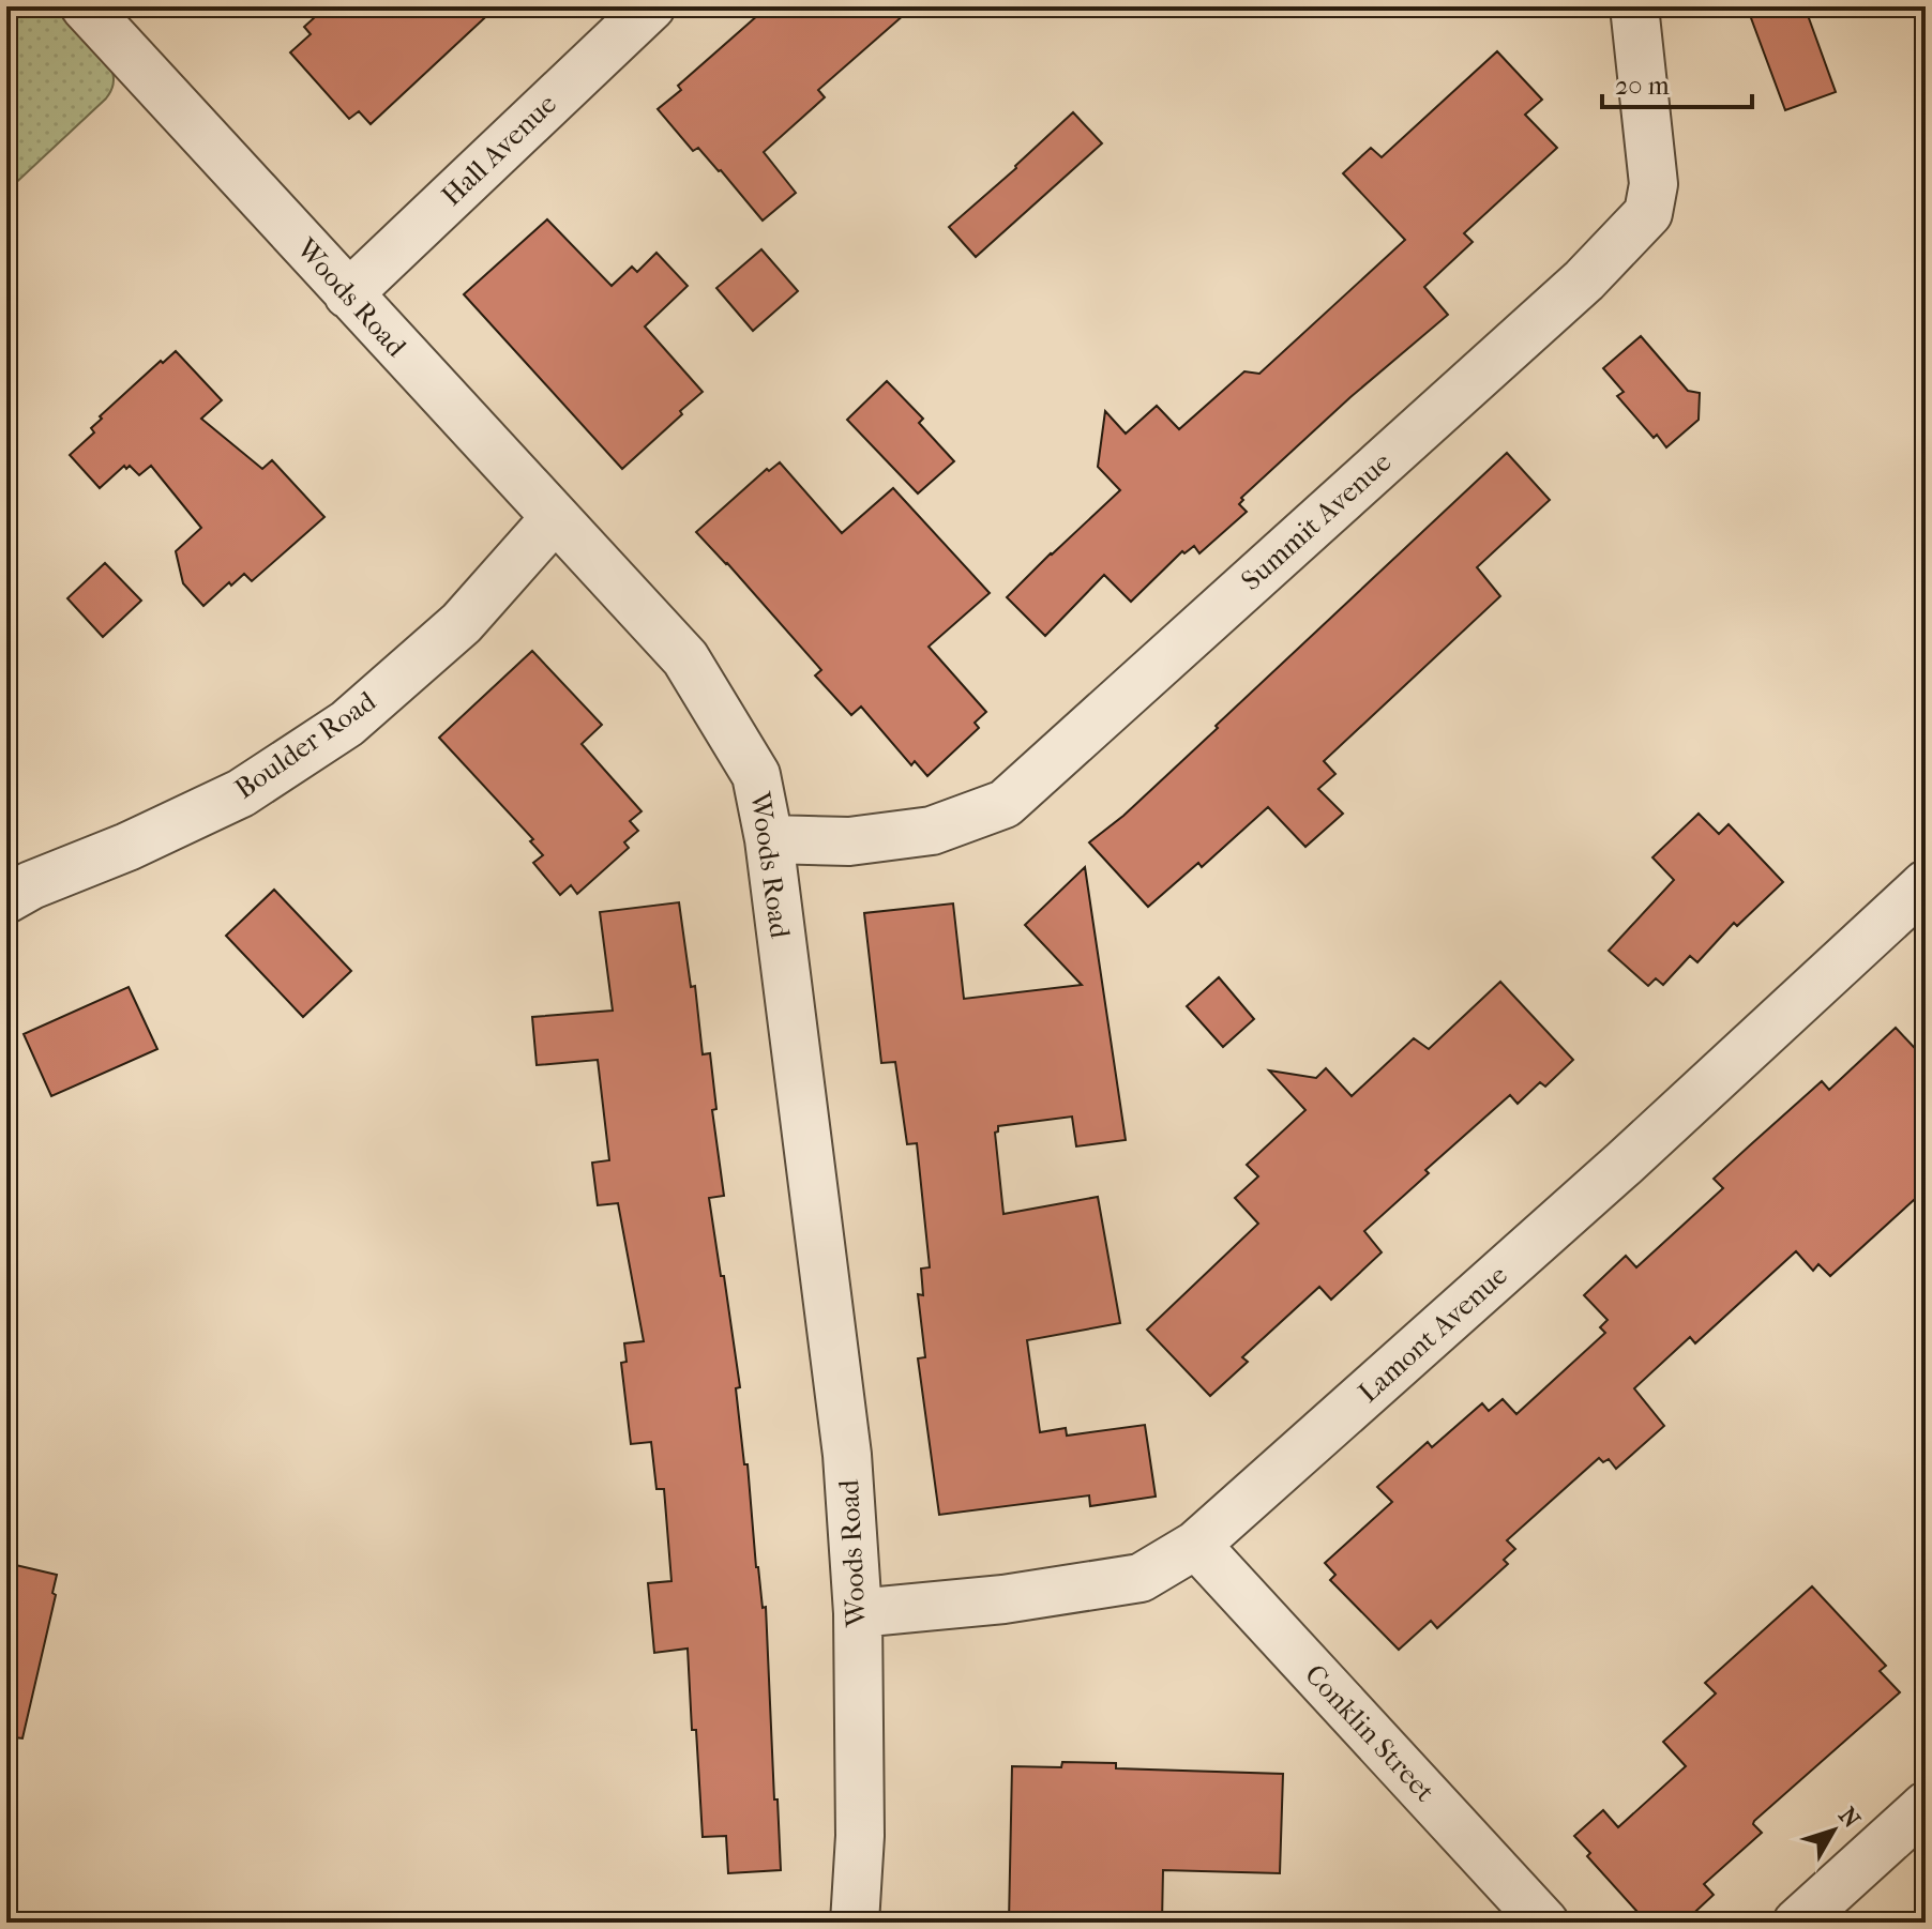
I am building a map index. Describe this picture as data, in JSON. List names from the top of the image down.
{
  "streets": {
    "street": [
      "Hall Avenue",
      "Woods Road",
      "Summit Avenue",
      "Boulder Road",
      "Lamont Avenue",
      "Conklin Street"
    ]
  },
  "crossings": [
    ["Hall Avenue", "Woods Road"],
    ["Woods Road", "Summit Avenue"],
    ["Woods Road", "Boulder Road"],
    ["Woods Road", "Lamont Avenue"],
    ["Lamont Avenue", "Conklin Street"]
  ],
  "scale_bar": "20 m",
  "north": "top right"
}
